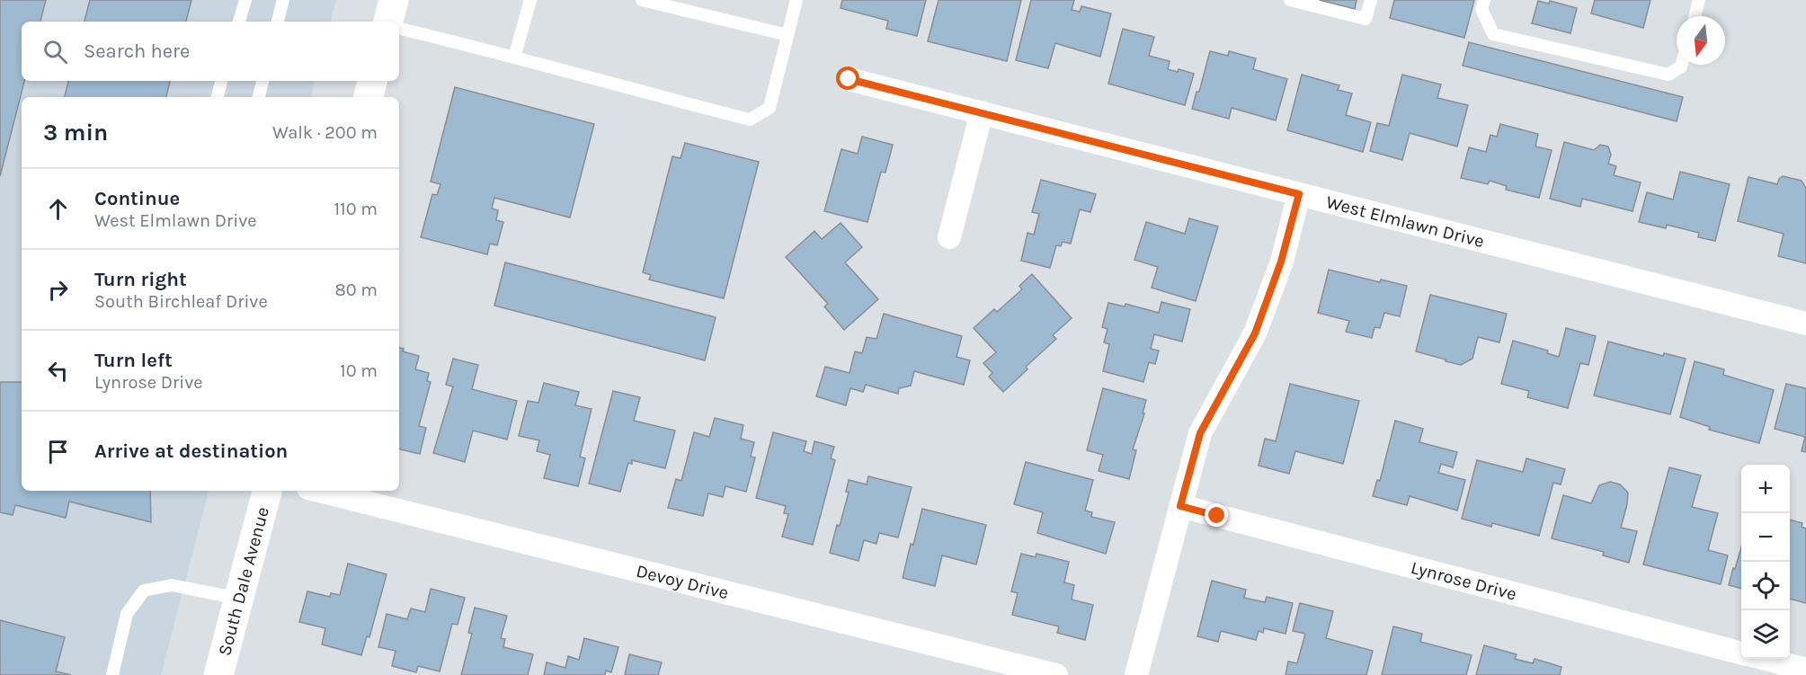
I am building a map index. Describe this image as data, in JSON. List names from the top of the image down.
{
  "streets": {
    "street": [
      "West Elmlawn Drive",
      "Lynrose Drive",
      "South Dale Avenue",
      "Devoy Drive"
    ]
  },
  "north": "bottom",
  "page": {
    "search": "Search here",
    "heading": ["3 min", "Walk · 200 m"],
    "list": [
      ["Continue", "West Elmlawn Drive", "110 m"],
      ["Turn right", "South Birchleaf Drive", "80 m"],
      ["Turn left", "Lynrose Drive", "10 m"],
      "Arrive at destination"
    ],
    "map_buttons": ["+", "−"]
  }
}
